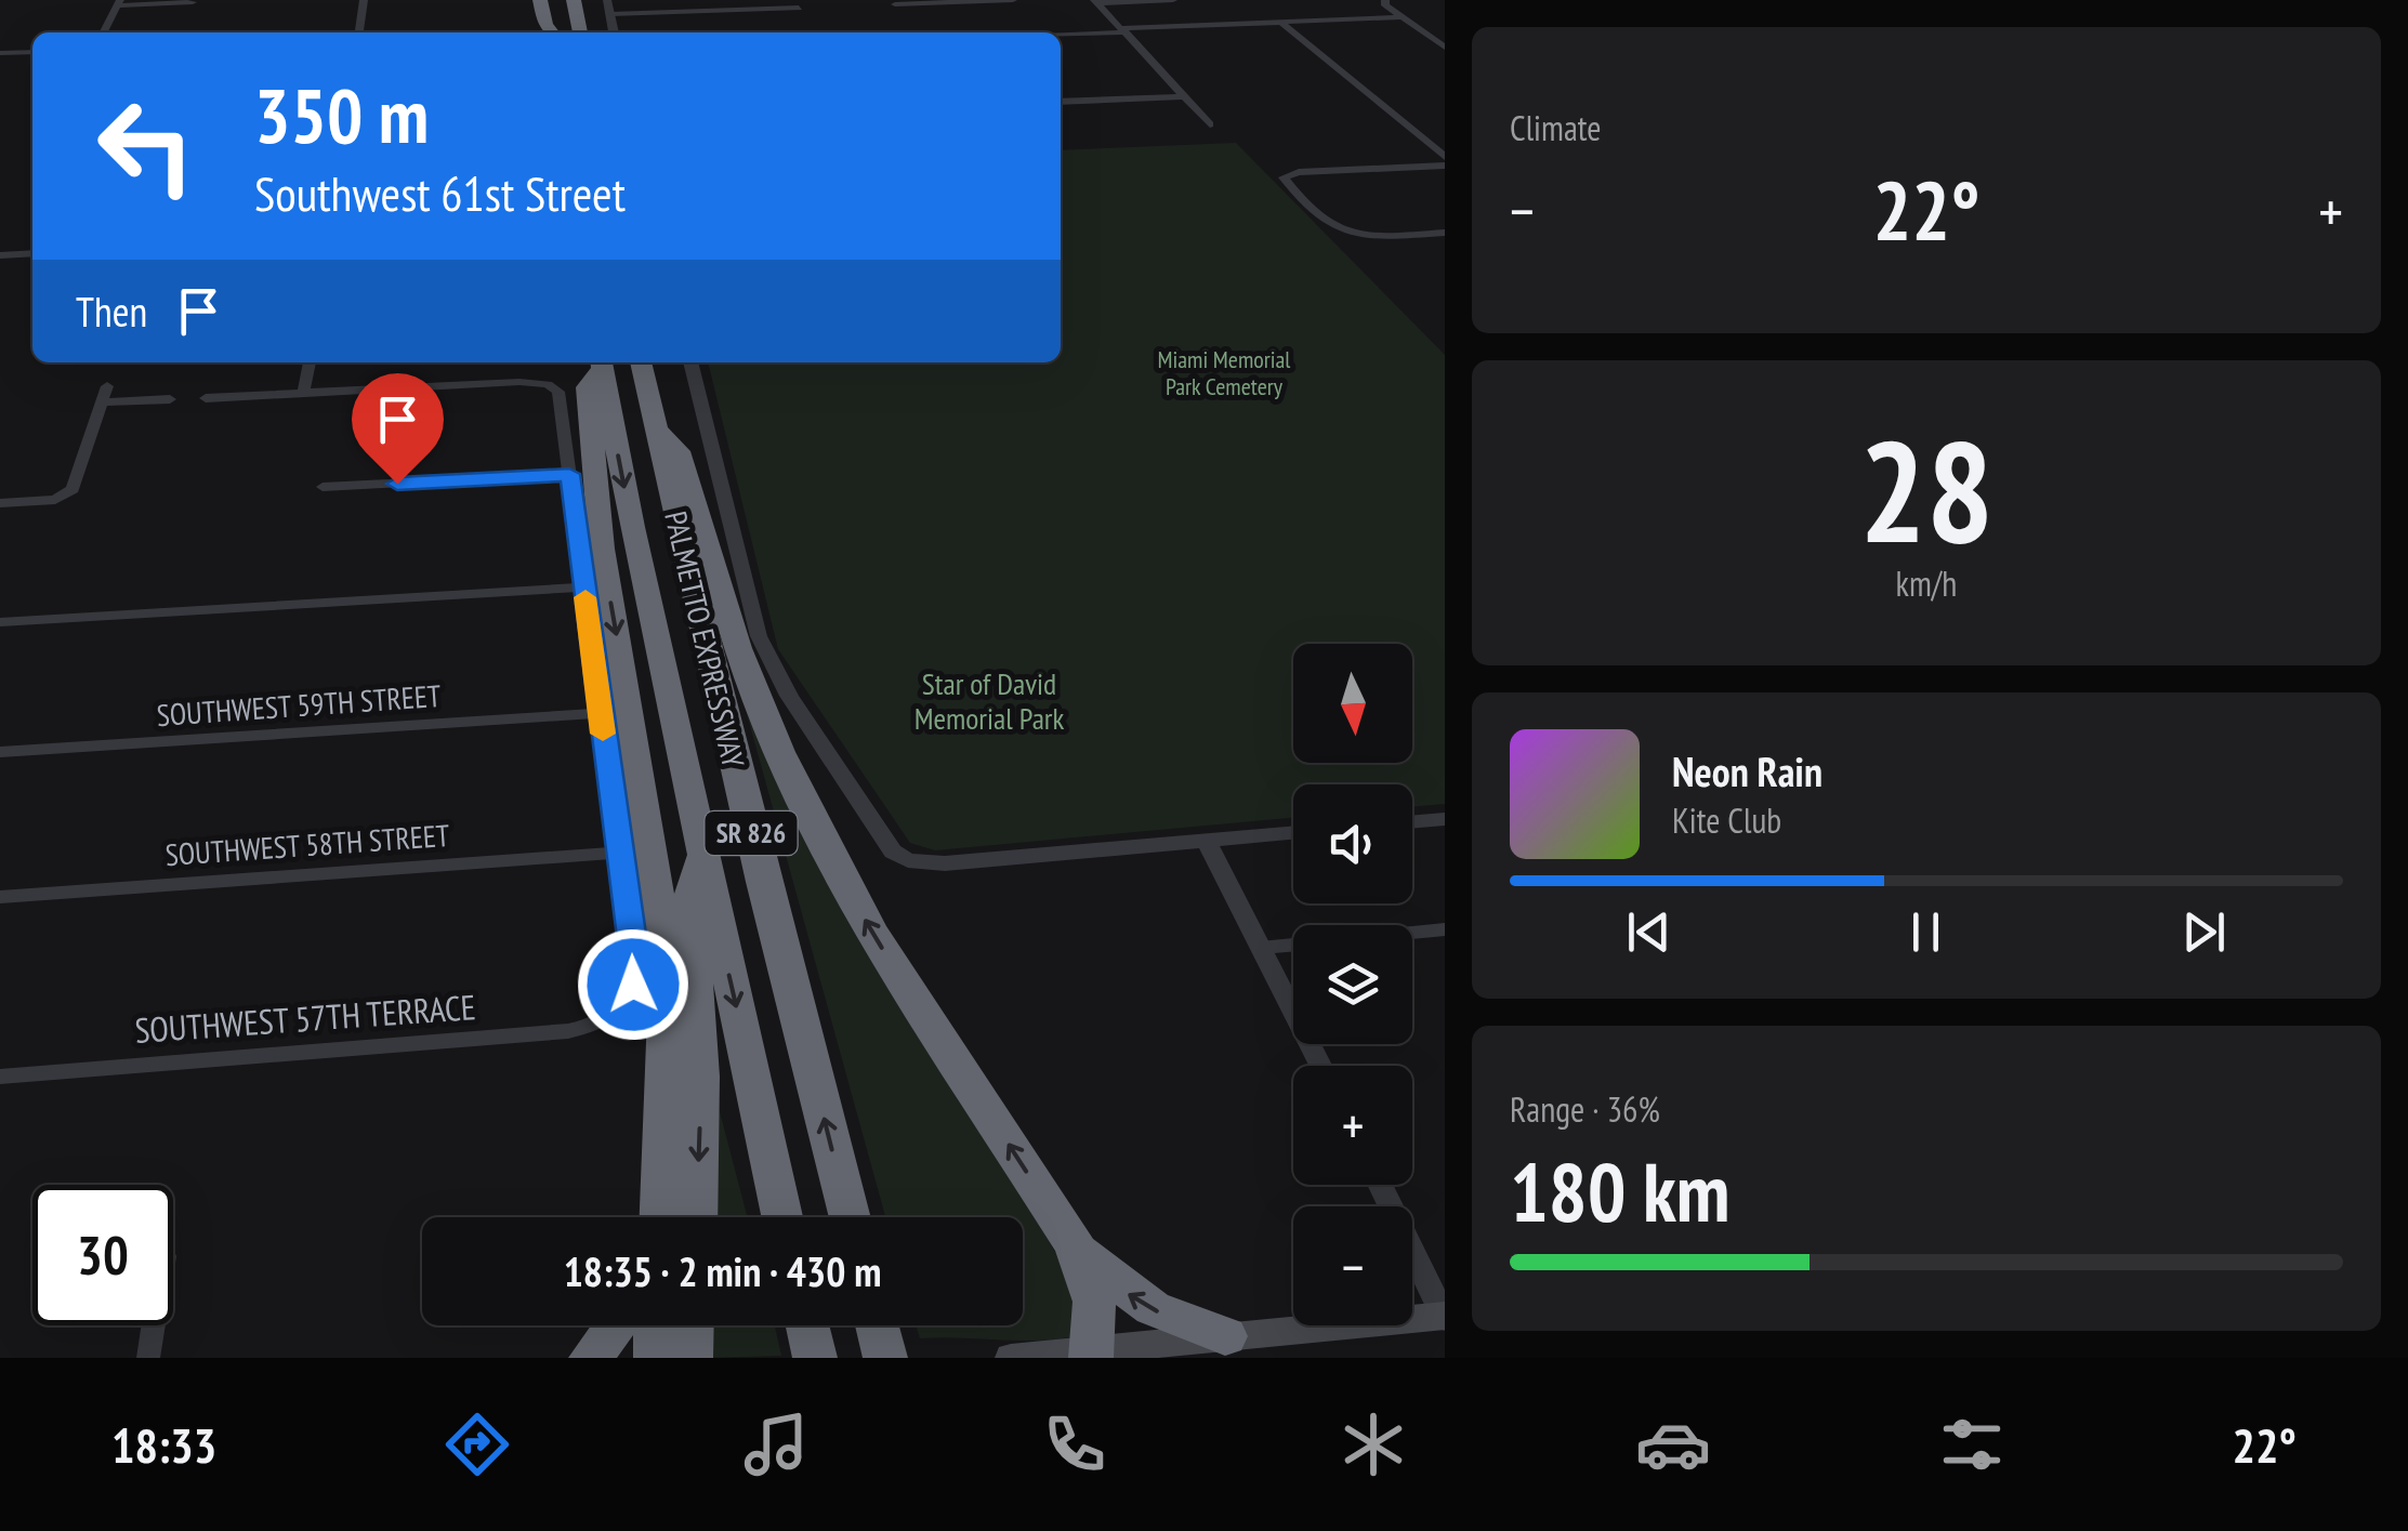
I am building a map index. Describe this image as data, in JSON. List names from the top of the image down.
{
  "streets": {
    "highway": ["PALMETTO EXPRESSWAY", "SR 826"],
    "street": ["SOUTHWEST 59TH STREET", "SOUTHWEST 58TH STREET", "SOUTHWEST 57TH TERRACE"]
  },
  "crossings": [
    ["SOUTHWEST 58TH STREET", "SOUTHWEST 57TH TERRACE"]
  ],
  "parks": ["Miami Memorial Park Cemetery", "Star of David Memorial Park"],
  "north": "bottom",
  "page": {
    "tile": [
      "Climate",
      ["28", "km/h"],
      ["Range · 36%", "180 km"]
    ],
    "turn": ["350 m", "Southwest 61st Street"],
    "heat": ["−", "22°", "+"],
    "then": "Then",
    "map_buttons": ["+", "−"],
    "song": ["Neon Rain", "Kite Club"],
    "limit": "30",
    "trip": "18:35 · 2 min · 430 m",
    "tabs": ["18:33", "22°"]
  }
}
